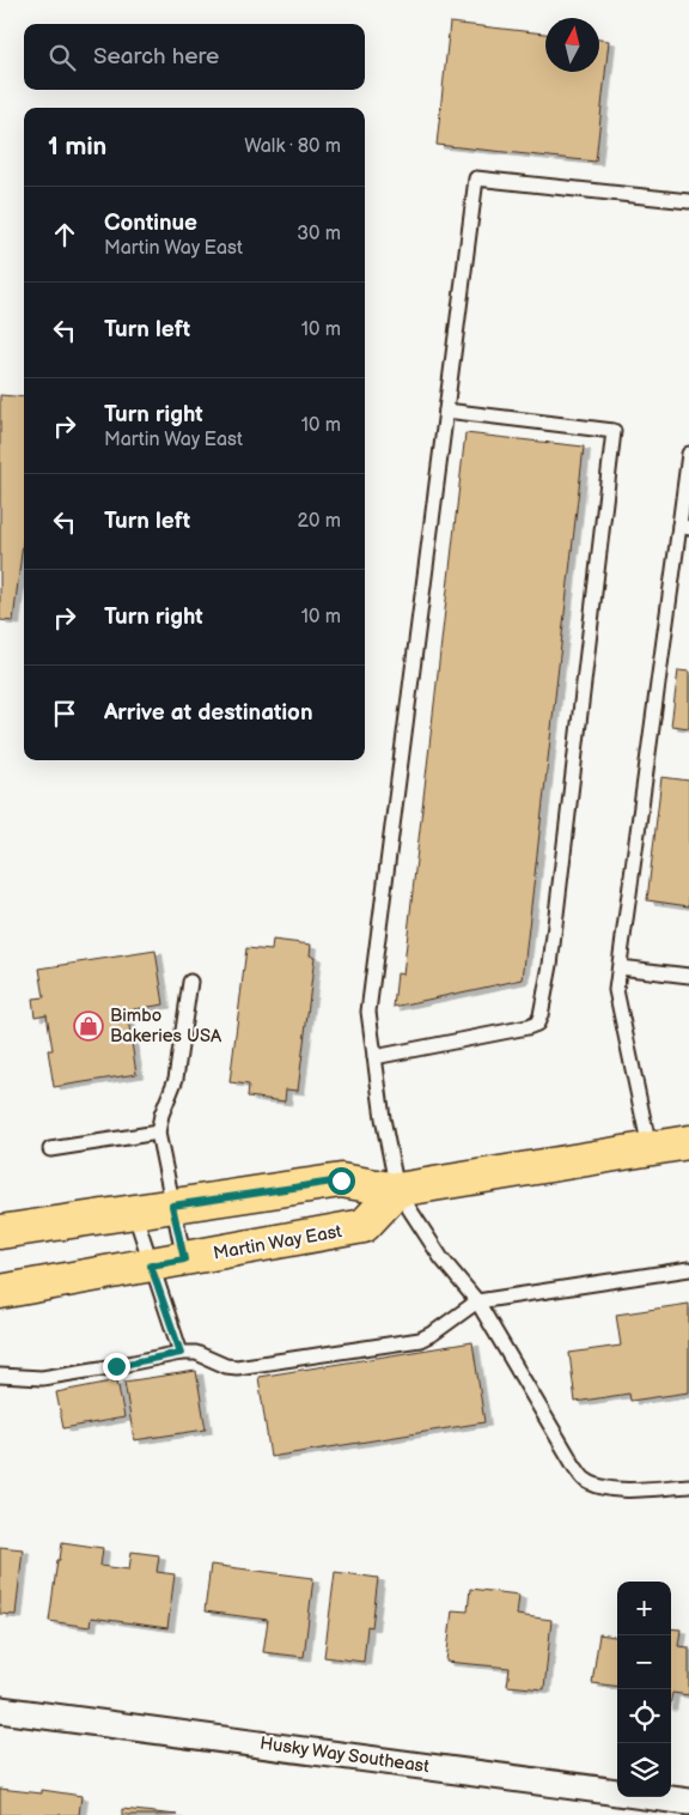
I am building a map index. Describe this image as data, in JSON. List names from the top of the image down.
{
  "streets": {
    "main road": ["Martin Way East"],
    "street": ["Husky Way Southeast"]
  },
  "places": {
    "shop": ["Bimbo Bakeries USA"]
  },
  "north": "top",
  "page": {
    "search": "Search here",
    "heading": ["1 min", "Walk · 80 m"],
    "list": [
      ["Continue", "Martin Way East", "30 m"],
      ["Turn left", "10 m"],
      ["Turn right", "Martin Way East", "10 m"],
      ["Turn left", "20 m"],
      ["Turn right", "10 m"],
      "Arrive at destination"
    ],
    "map_buttons": ["+", "−"]
  }
}
